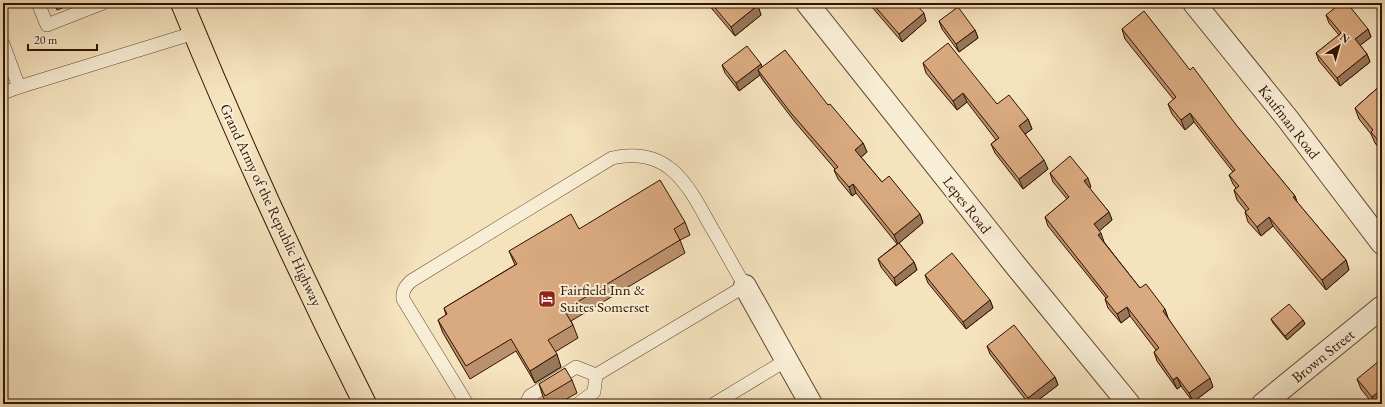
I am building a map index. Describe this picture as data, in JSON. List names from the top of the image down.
{
  "streets": {
    "main road": ["Grand Army of the Republic Highway"],
    "street": ["Kaufman Road", "Lepes Road", "Brown Street"]
  },
  "places": {
    "hotel": ["Fairfield Inn & Suites Somerset"]
  },
  "scale_bar": "20 m",
  "north": "top right"
}
